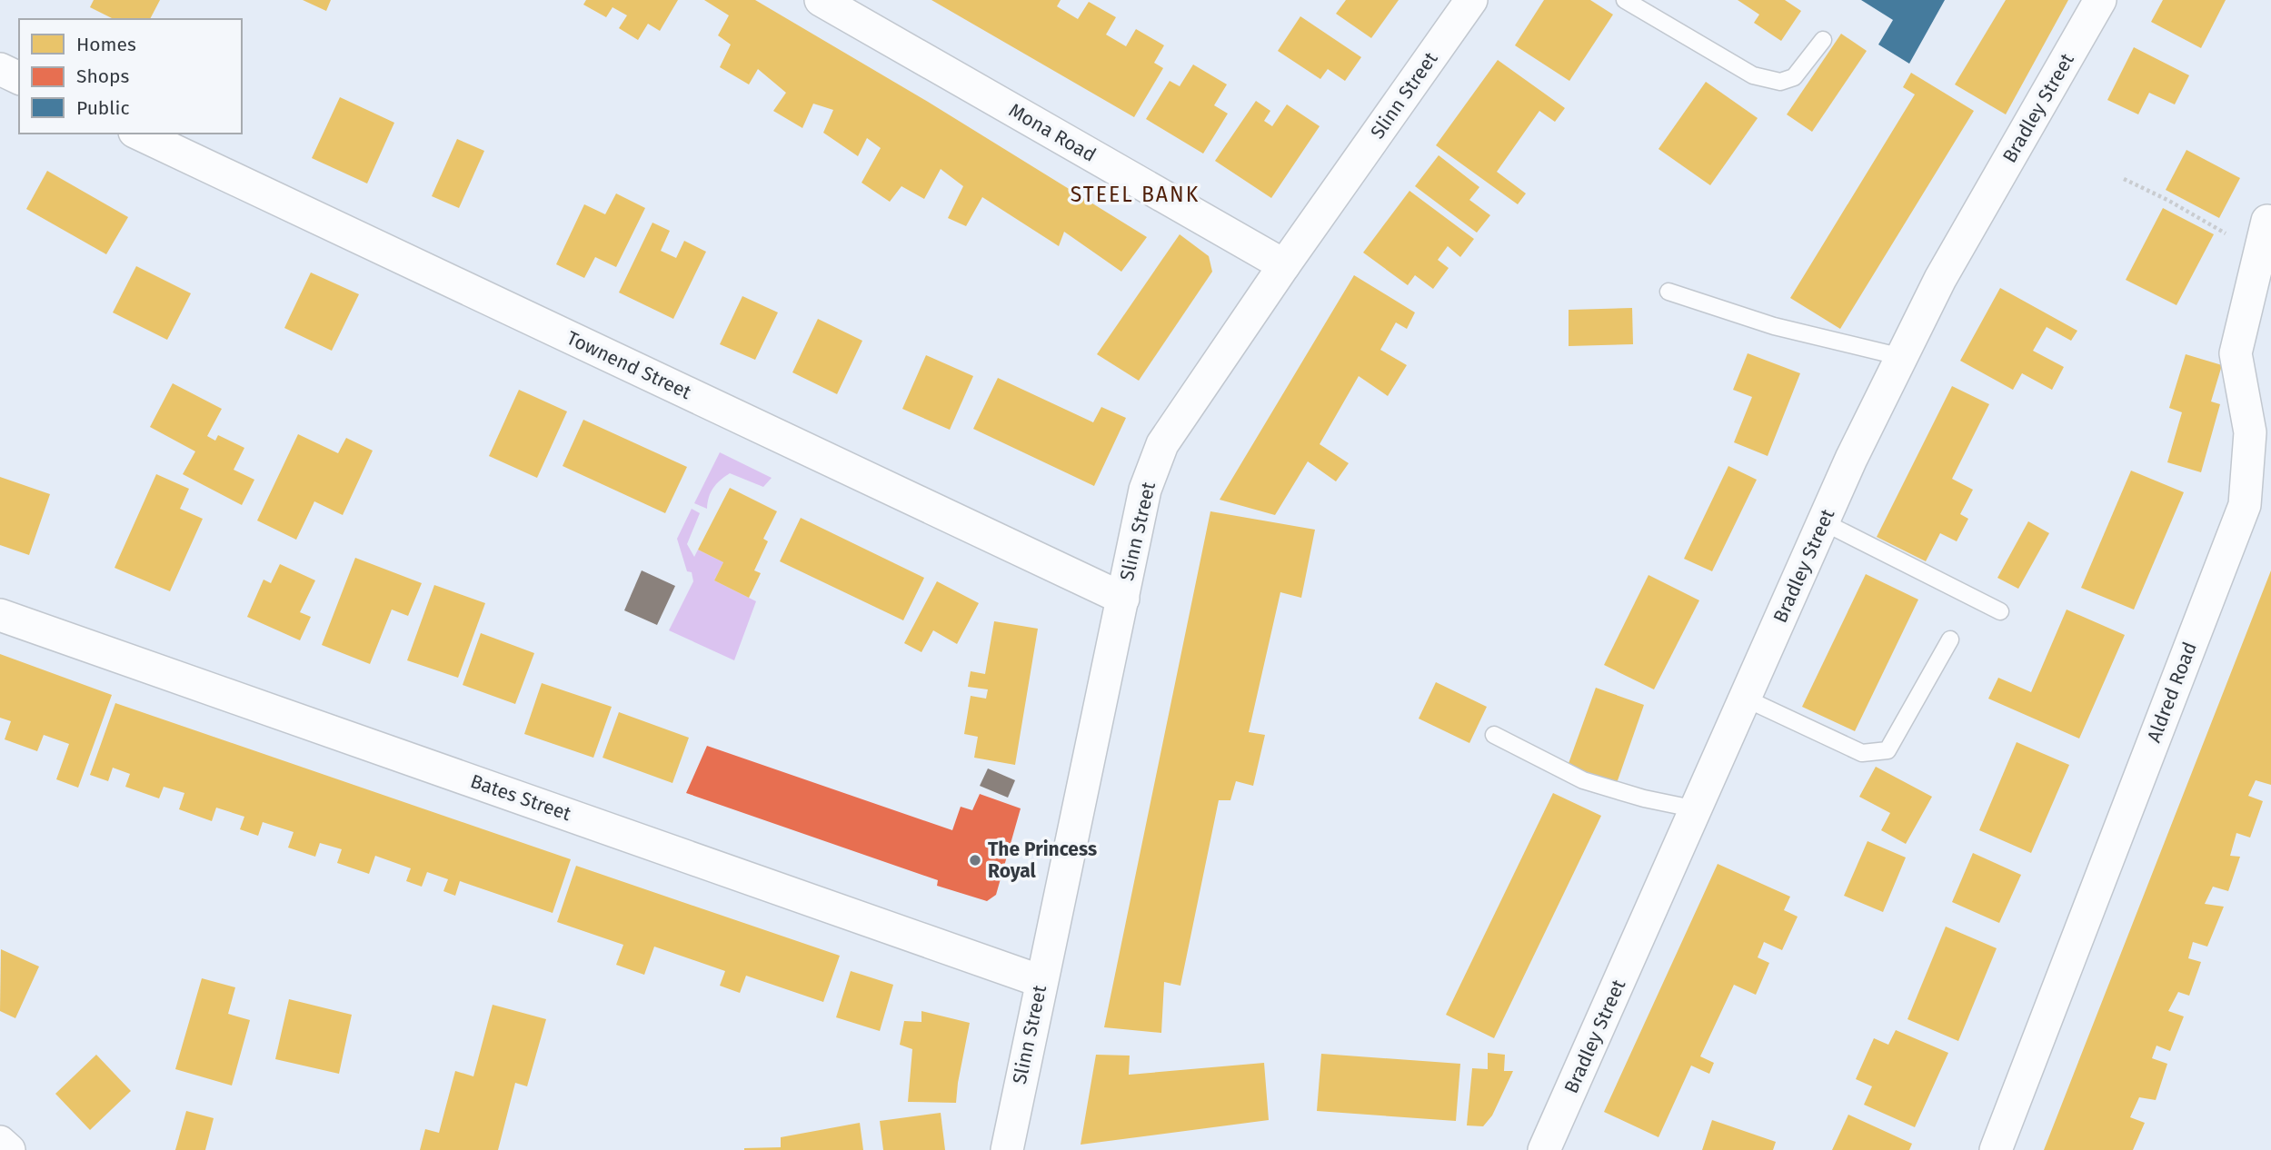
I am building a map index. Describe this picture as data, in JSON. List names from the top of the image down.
{
  "streets": {
    "street": [
      "Slinn Street",
      "Bradley Street",
      "Mona Road",
      "Townend Street",
      "Aldred Road",
      "Bates Street"
    ]
  },
  "crossings": [
    ["Slinn Street", "Mona Road"],
    ["Slinn Street", "Townend Street"],
    ["Slinn Street", "Bates Street"]
  ],
  "districts": ["STEEL BANK"],
  "places": ["The Princess Royal"],
  "legend": ["Homes", "Shops", "Public"]
}
